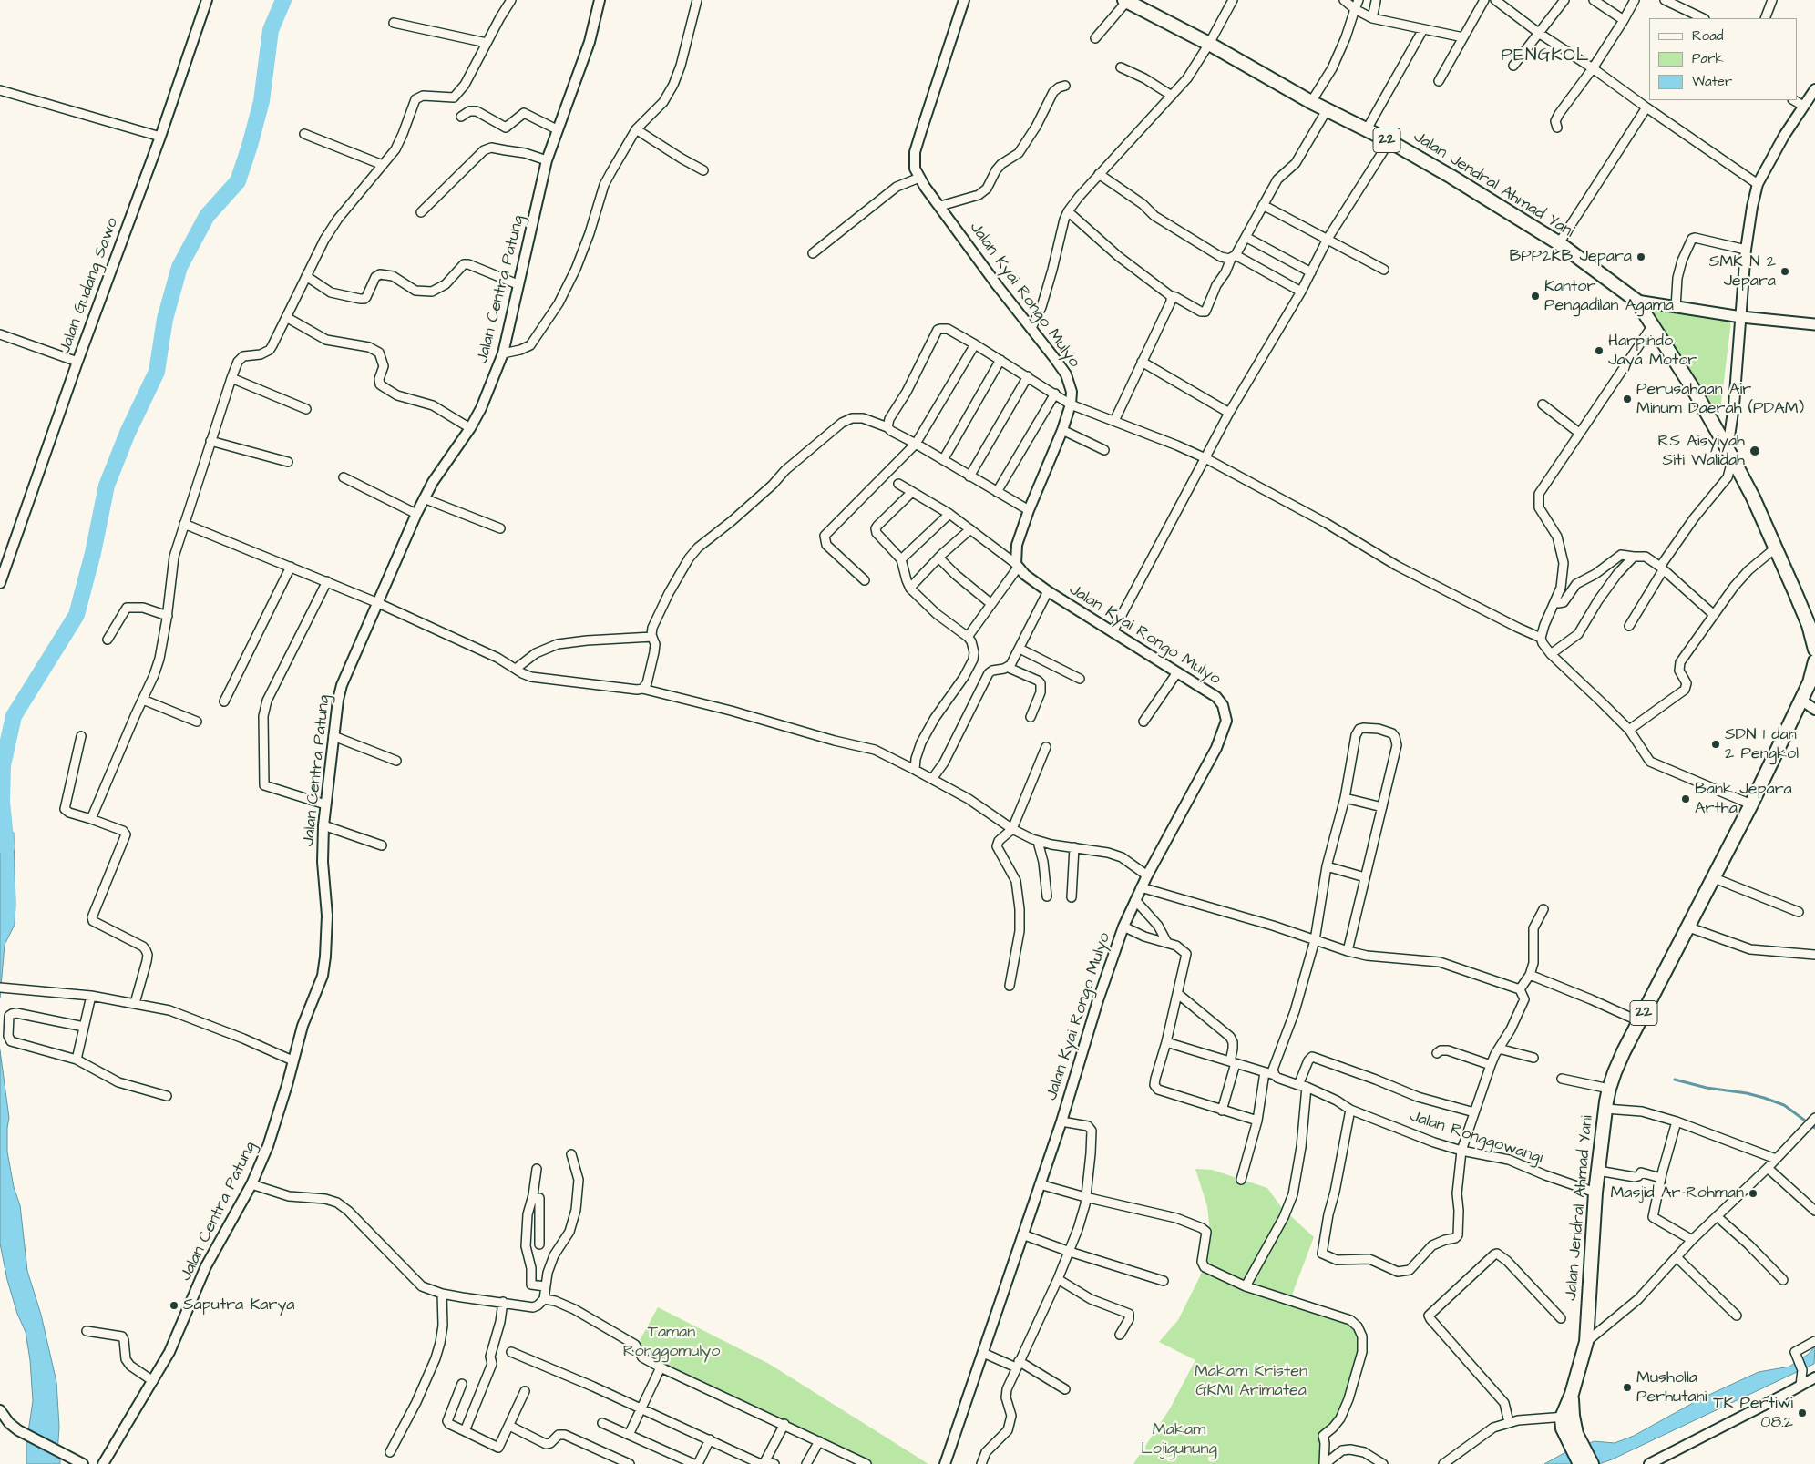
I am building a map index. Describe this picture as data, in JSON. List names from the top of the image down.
{
  "streets": {
    "highway": ["22", "Jalan Jendral Ahmad Yani"],
    "street": [
      "Jalan Gudang Sawo",
      "Jalan Centra Patung",
      "Jalan Kyai Rongo Mulyo",
      "Jalan Ronggowangi"
    ]
  },
  "crossings": [
    ["Jalan Jendral Ahmad Yani", "Jalan Ronggowangi"]
  ],
  "districts": ["PENGKOL"],
  "parks": ["Taman Ronggomulyo", "Makam Kristen GKMI Arimatea", "Makam Lojigunung"],
  "places": [
    "BPP2KB Jepara",
    "SMK N 2 Jepara",
    "Kantor Pengadilan Agama",
    "Harpindo Jaya Motor",
    "Perusahaan Air Minum Daerah (PDAM)",
    "RS Aisyiyah Siti Walidah",
    "SDN 1 dan 2 Pengkol",
    "Bank Jepara Artha",
    "Masjid Ar-Rohman",
    "Saputra Karya",
    "Musholla Perhutani",
    "TK Pertiwi 08.2"
  ],
  "legend": ["Road", "Park", "Water"]
}
